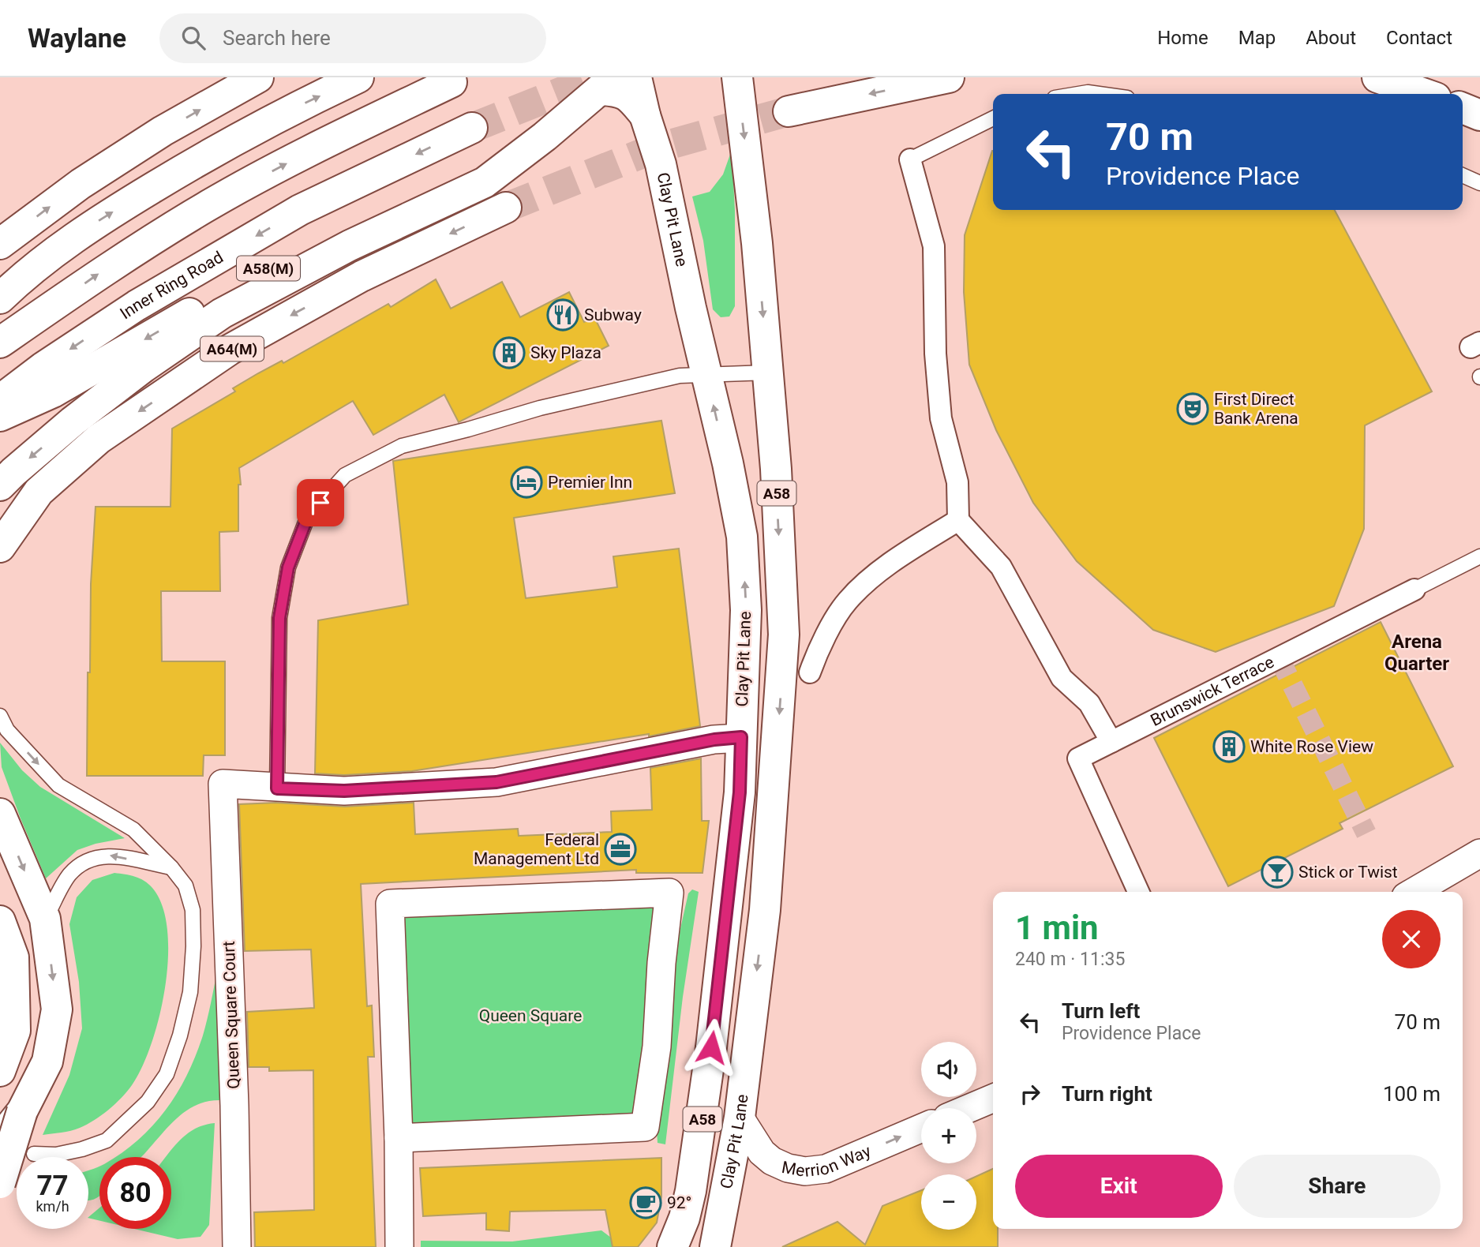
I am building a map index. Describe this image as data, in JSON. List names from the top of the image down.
{
  "streets": {
    "highway": [
      "Clay Pit Lane",
      "A58(M)",
      "Inner Ring Road",
      "A64(M)",
      "A58"
    ],
    "street": ["Brunswick Terrace", "Queen Square Court", "Merrion Way"]
  },
  "crossings": [
    ["Clay Pit Lane", "A58(M)"],
    ["Clay Pit Lane", "Merrion Way"]
  ],
  "one_way": ["Merrion Way"],
  "districts": ["Arena Quarter"],
  "parks": ["Queen Square"],
  "places": {
    "restaurant": ["Subway"],
    "building": ["Sky Plaza", "White Rose View"],
    "theatre": ["First Direct Bank Arena"],
    "hotel": ["Premier Inn"],
    "office": ["Federal Management Ltd"],
    "bar": ["Stick or Twist"],
    "cafe": ["92°"]
  },
  "page": {
    "header": "Waylane",
    "search": "Search here",
    "nav": [
      "Home",
      "Map",
      "About",
      "Contact"
    ],
    "turn": ["70 m", "Providence Place"],
    "heading": ["1 min", "240 m · 11:35"],
    "list": [
      {
        "name": "Turn left",
        "note": "Providence Place",
        "value": "70 m"
      },
      {
        "name": "Turn right",
        "value": "100 m"
      }
    ],
    "map_buttons": ["+", "−"],
    "buttons": ["Exit", "Share"],
    "speed": "77 km/h",
    "limit": "80"
  }
}
